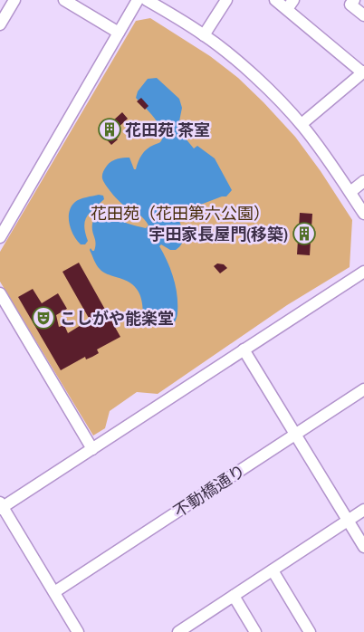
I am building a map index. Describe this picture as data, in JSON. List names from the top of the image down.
{
  "streets": {
    "street": ["不動橋通り"]
  },
  "parks": ["花田苑（花田第六公園）"],
  "places": {
    "building": ["花田苑 茶室", "宇田家長屋門(移築)"],
    "theatre": ["こしがや能楽堂"]
  }
}
